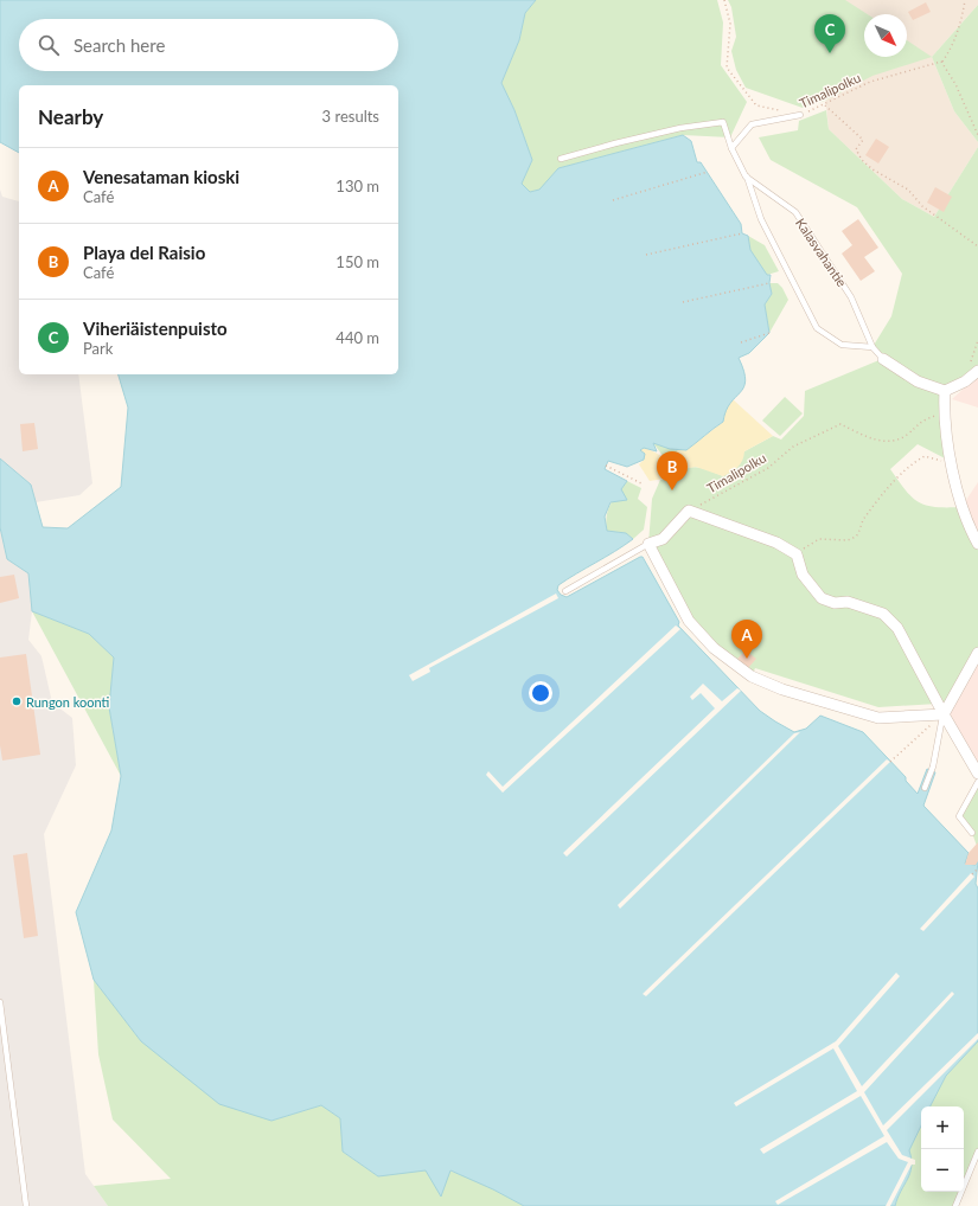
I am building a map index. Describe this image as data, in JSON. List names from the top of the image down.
{
  "streets": {
    "street": ["Kalasvahantie"],
    "path": ["Timalipolku"]
  },
  "places": ["Rungon koonti"],
  "north": "bottom right",
  "page": {
    "pins": ["C", "B", "A"],
    "search": "Search here",
    "heading": ["Nearby", "3 results"],
    "list": [
      {
        "mark": "A",
        "name": "Venesataman kioski",
        "note": "Café",
        "value": "130 m"
      },
      {
        "mark": "B",
        "name": "Playa del Raisio",
        "note": "Café",
        "value": "150 m"
      },
      {
        "mark": "C",
        "name": "Viheriäistenpuisto",
        "note": "Park",
        "value": "440 m"
      }
    ],
    "map_buttons": ["+", "−"]
  }
}
